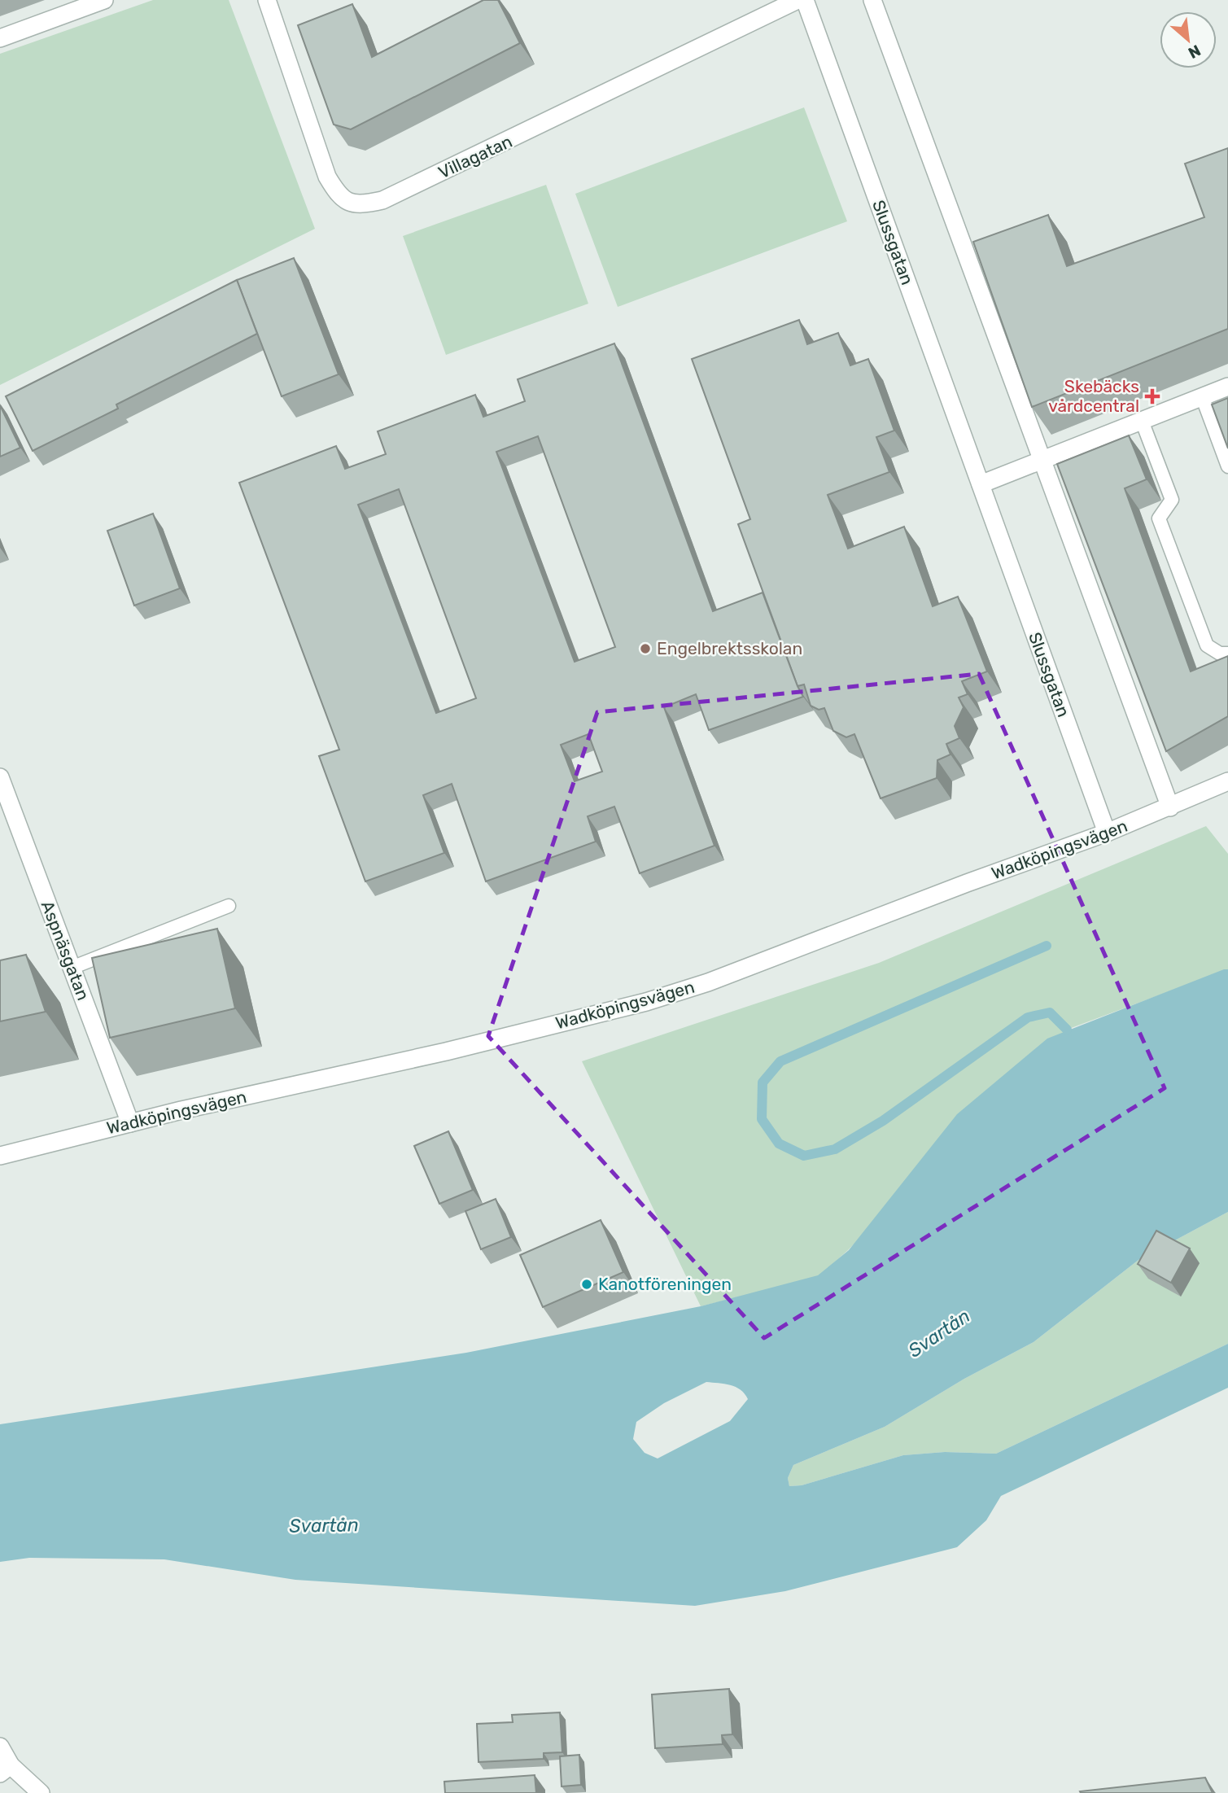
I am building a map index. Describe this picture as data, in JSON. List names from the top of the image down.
{
  "streets": {
    "street": [
      "Villagatan",
      "Slussgatan",
      "Wadköpingsvägen",
      "Aspnäsgatan"
    ]
  },
  "crossings": [
    ["Slussgatan", "Wadköpingsvägen"],
    ["Wadköpingsvägen", "Aspnäsgatan"]
  ],
  "water": ["Svartån"],
  "places": {
    "health": ["Skebäcks vårdcentral"],
    "other": ["Engelbrektsskolan", "Kanotföreningen"]
  },
  "north": "bottom right"
}
